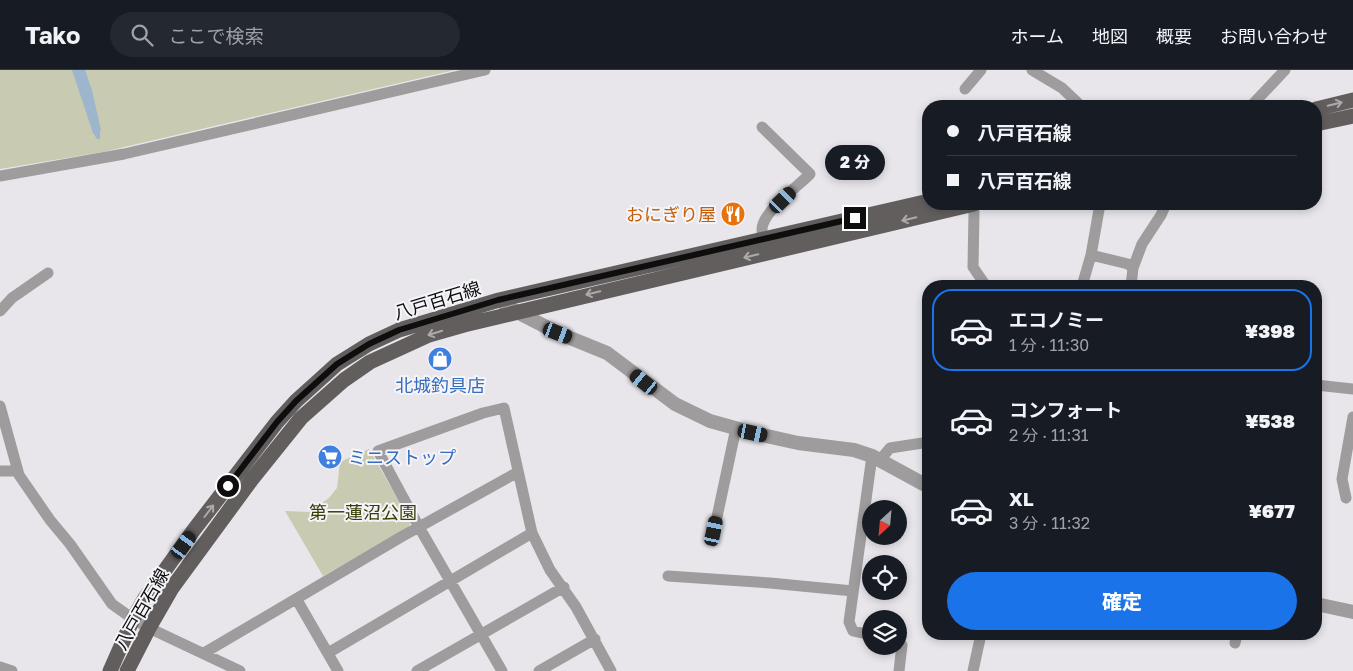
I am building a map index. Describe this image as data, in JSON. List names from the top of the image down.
{
  "streets": {
    "main road": ["八戸百石線"]
  },
  "parks": ["第一蓮沼公園"],
  "places": {
    "restaurant": ["おにぎり屋"],
    "shop": ["北城釣具店"],
    "supermarket": ["ミニストップ"]
  },
  "north": "bottom left",
  "page": {
    "header": "Tako",
    "search": "ここで検索",
    "nav": [
      "ホーム",
      "地図",
      "概要",
      "お問い合わせ"
    ],
    "banner": ["八戸百石線", "八戸百石線"],
    "bubble": "2 分",
    "list": [
      {
        "name": "エコノミー",
        "note": "1 分 · 11:30",
        "value": "¥398"
      },
      {
        "name": "コンフォート",
        "note": "2 分 · 11:31",
        "value": "¥538"
      },
      {
        "name": "XL",
        "note": "3 分 · 11:32",
        "value": "¥677"
      }
    ],
    "buttons": "確定"
  }
}
